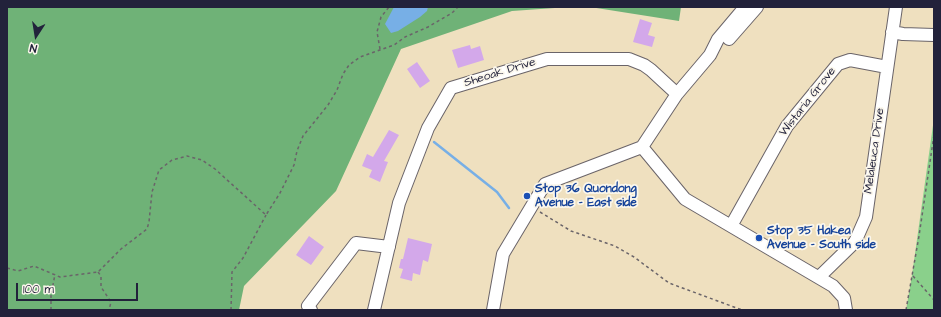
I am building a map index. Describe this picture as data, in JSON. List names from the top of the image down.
{
  "streets": {
    "street": ["Sheoak Drive", "Wistaria Grove", "Melaleuca Drive"]
  },
  "crossings": [
    ["Wistaria Grove", "Melaleuca Drive"]
  ],
  "places": ["Stop 36 Quondong Avenue - East side", "Stop 35 Hakea Avenue - South side"],
  "scale_bar": "100 m",
  "north": "bottom"
}
